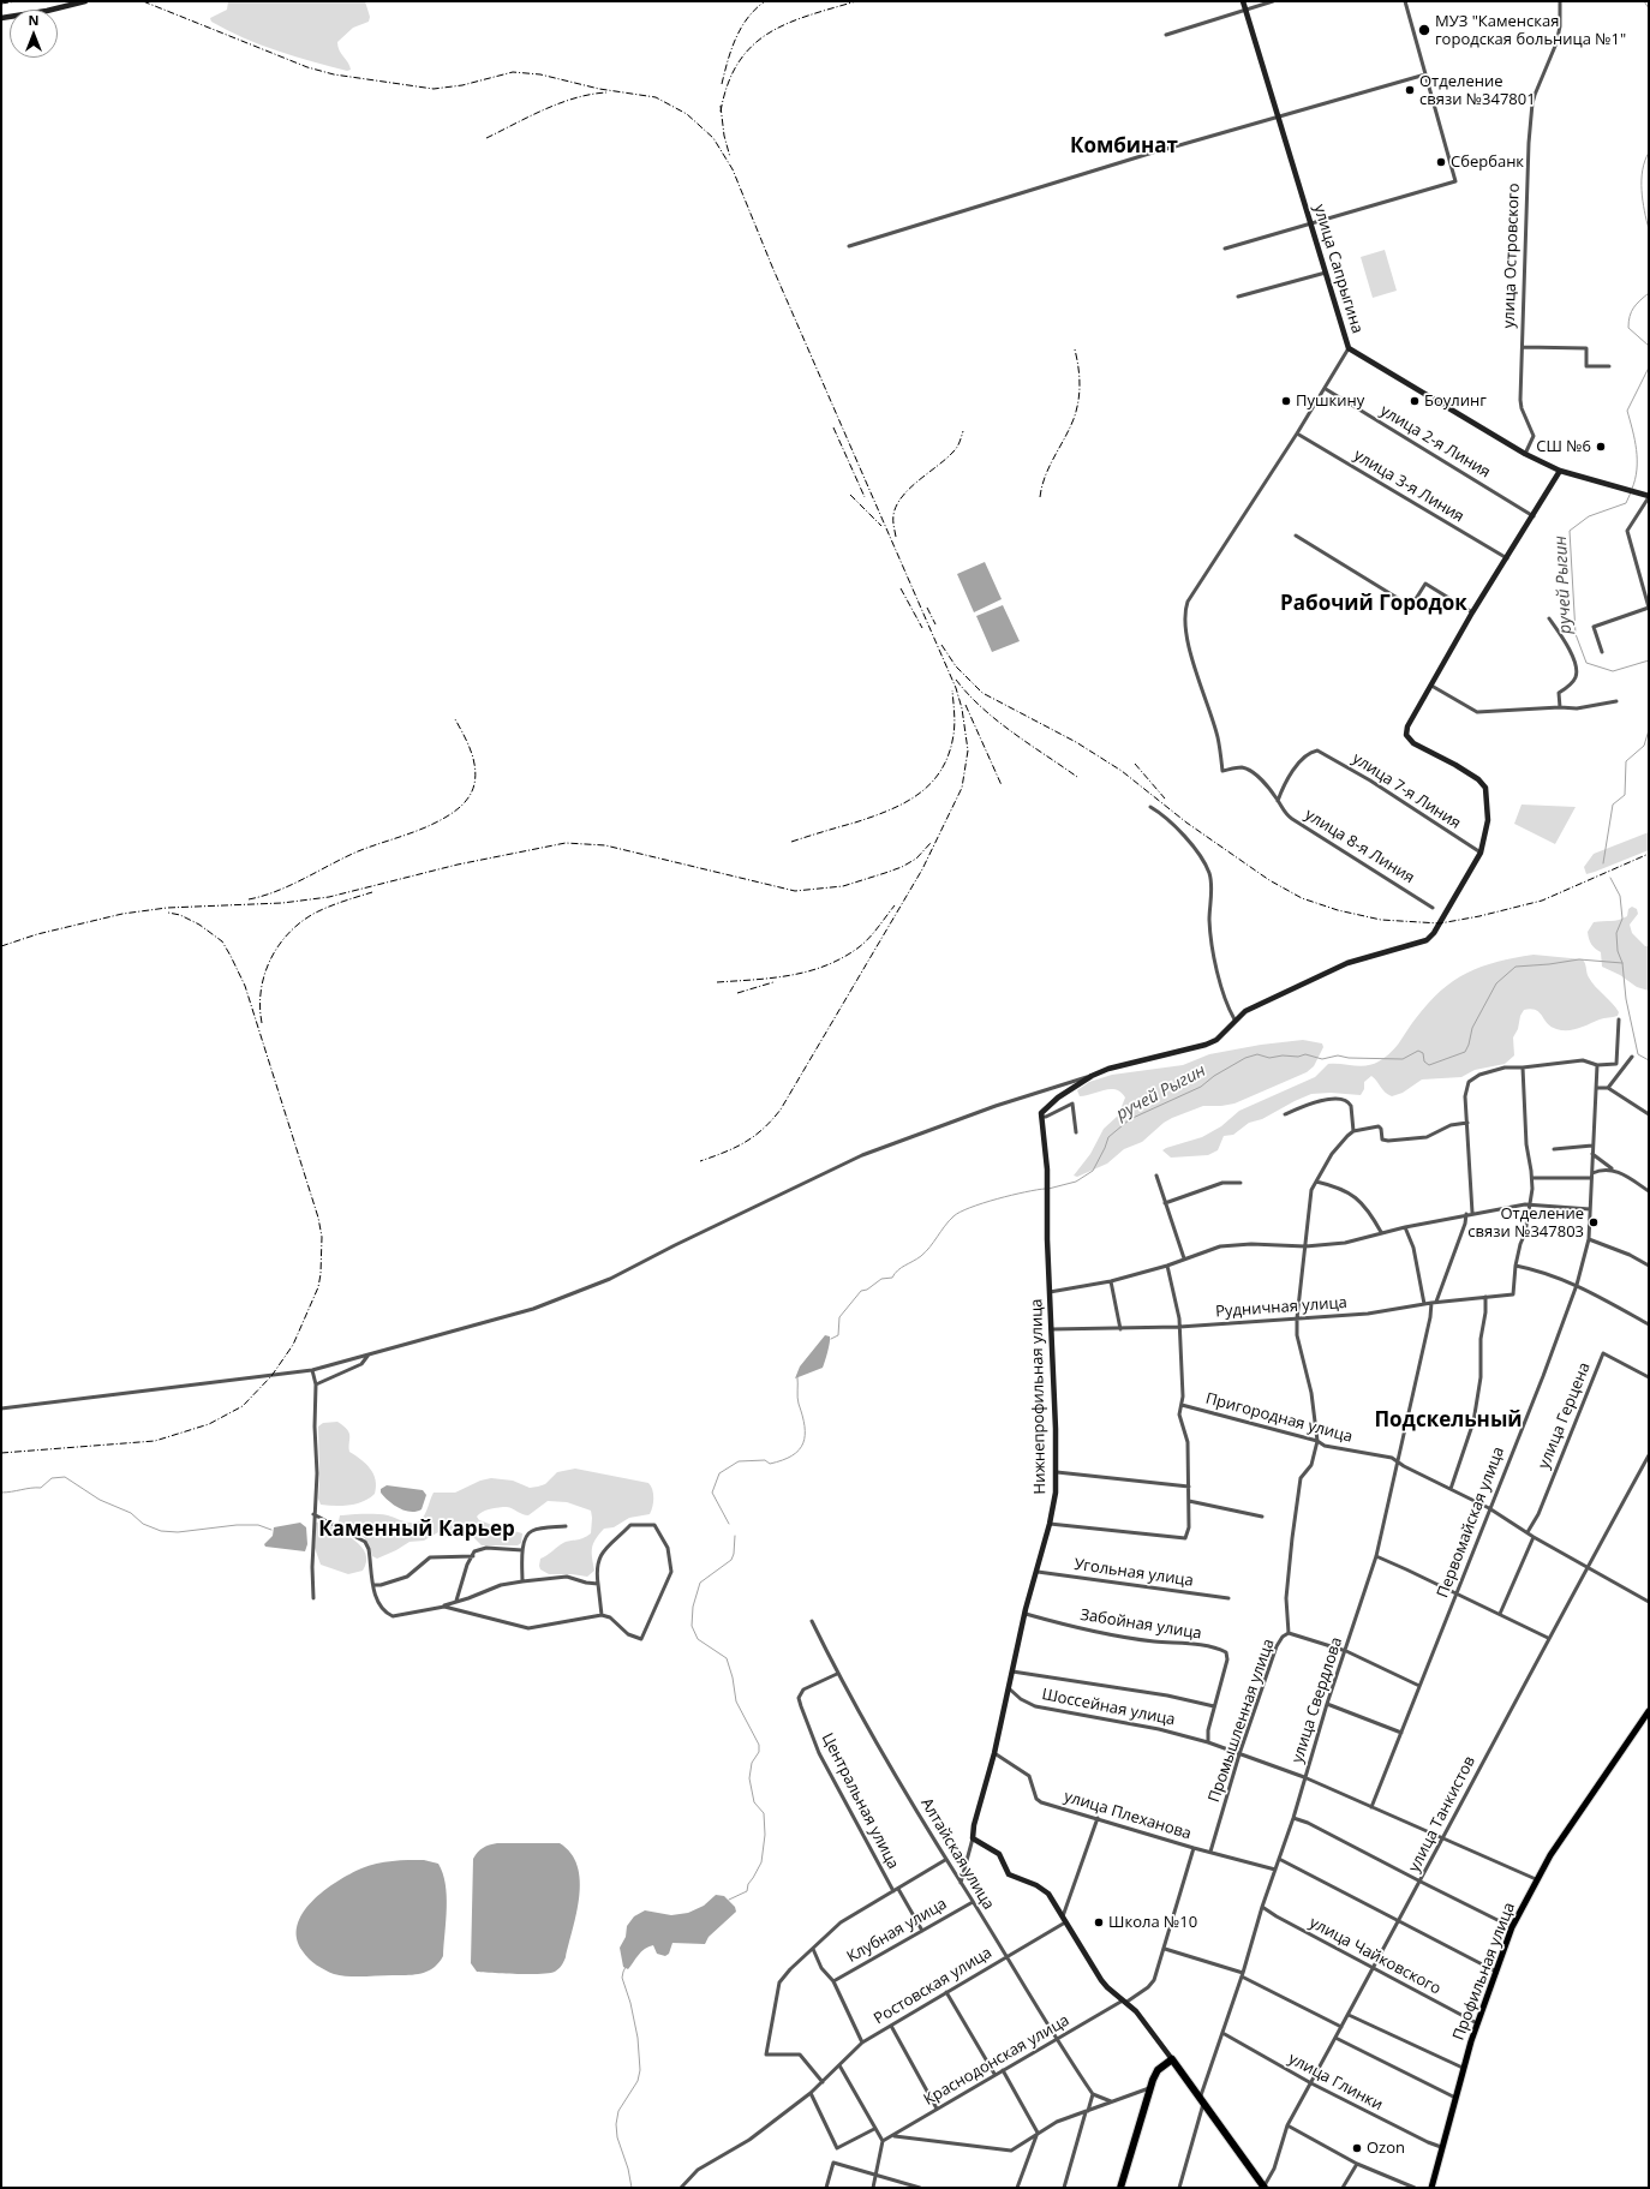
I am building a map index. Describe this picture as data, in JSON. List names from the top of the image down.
{
  "streets": {
    "main road": ["Профильная улица"],
    "street": [
      "улица Островского",
      "улица Сапрыгина",
      "улица 2-я Линия",
      "улица 3-я Линия",
      "улица 7-я Линия",
      "улица 8-я Линия",
      "Рудничная улица",
      "Нижнепрофильная улица",
      "улица Герцена",
      "Пригородная улица",
      "Первомайская улица",
      "Угольная улица",
      "Забойная улица",
      "улица Свердлова",
      "Шоссейная улица",
      "Промышленная улица",
      "Центральная улица",
      "улица Танкистов",
      "улица Плеханова",
      "Алтайская улица",
      "Клубная улица",
      "улица Чайковского",
      "Ростовская улица",
      "Краснодонская улица",
      "улица Глинки"
    ]
  },
  "crossings": [
    ["улица Сапрыгина", "улица 2-я Линия"],
    ["улица Сапрыгина", "улица 3-я Линия"],
    ["улица Сапрыгина", "улица 8-я Линия"],
    ["улица 7-я Линия", "улица 8-я Линия"],
    ["Рудничная улица", "Нижнепрофильная улица"],
    ["Рудничная улица", "улица Свердлова"],
    ["Рудничная улица", "Промышленная улица"],
    ["Нижнепрофильная улица", "Угольная улица"],
    ["Нижнепрофильная улица", "Забойная улица"],
    ["Нижнепрофильная улица", "Шоссейная улица"],
    ["Нижнепрофильная улица", "улица Плеханова"],
    ["Нижнепрофильная улица", "Алтайская улица"],
    ["улица Герцена", "Пригородная улица"],
    ["Пригородная улица", "Первомайская улица"],
    ["Пригородная улица", "улица Свердлова"],
    ["Пригородная улица", "Промышленная улица"],
    ["Пригородная улица", "улица Танкистов"],
    ["Первомайская улица", "Шоссейная улица"],
    ["Забойная улица", "Шоссейная улица"],
    ["улица Свердлова", "Шоссейная улица"],
    ["улица Свердлова", "улица Плеханова"],
    ["улица Свердлова", "улица Чайковского"],
    ["улица Свердлова", "улица Глинки"],
    ["Шоссейная улица", "Промышленная улица"],
    ["Шоссейная улица", "улица Танкистов"],
    ["Шоссейная улица", "Профильная улица"],
    ["Промышленная улица", "улица Плеханова"],
    ["Центральная улица", "Алтайская улица"],
    ["Центральная улица", "Клубная улица"],
    ["улица Танкистов", "улица Чайковского"],
    ["улица Танкистов", "улица Глинки"],
    ["Алтайская улица", "Клубная улица"],
    ["Алтайская улица", "Ростовская улица"],
    ["Алтайская улица", "Краснодонская улица"],
    ["улица Чайковского", "Профильная улица"],
    ["Профильная улица", "улица Глинки"]
  ],
  "districts": [
    "Комбинат",
    "Рабочий Городок",
    "Подскельный",
    "Каменный Карьер"
  ],
  "water": ["ручей Рыгин"],
  "places": [
    "МУЗ \"Каменская городская больница №1\"",
    "Отделение связи №347801",
    "Сбербанк",
    "Пушкину",
    "Боулинг",
    "СШ №6",
    "Отделение связи №347803",
    "Школа №10",
    "Ozon"
  ],
  "north": "top"
}
